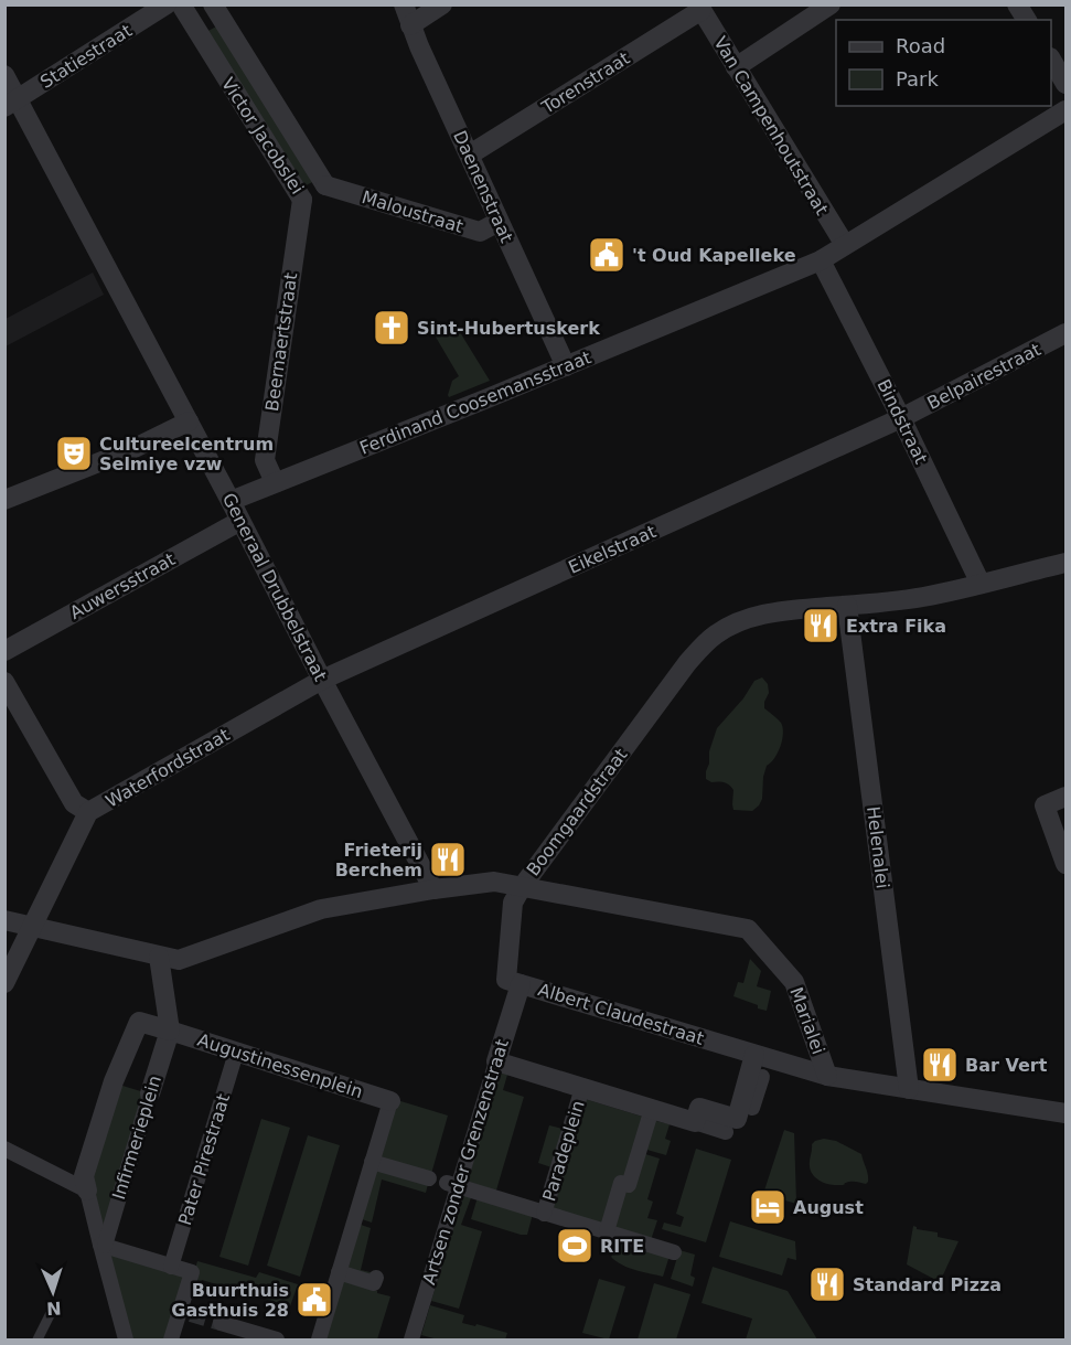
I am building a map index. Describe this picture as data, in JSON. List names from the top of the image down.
{
  "streets": {
    "street": [
      "Statiestraat",
      "Torenstraat",
      "Van Campenhoutstraat",
      "Victor Jacobslei",
      "Daenenstraat",
      "Maloustraat",
      "Beernaertstraat",
      "Belpairestraat",
      "Ferdinand Coosemansstraat",
      "Bindstraat",
      "Eikelstraat",
      "Auwersstraat",
      "Generaal Drubbelstraat",
      "Waterfordstraat",
      "Boomgaardstraat",
      "Helenalei",
      "Albert Claudestraat",
      "Marialei",
      "Augustinessenplein",
      "Infirmerieplein",
      "Paradeplein",
      "Pater Pirestraat",
      "Artsen zonder Grenzenstraat"
    ]
  },
  "crossings": [
    ["Statiestraat", "Generaal Drubbelstraat"],
    ["Torenstraat", "Van Campenhoutstraat"],
    ["Torenstraat", "Daenenstraat"],
    ["Van Campenhoutstraat", "Ferdinand Coosemansstraat"],
    ["Victor Jacobslei", "Maloustraat"],
    ["Victor Jacobslei", "Beernaertstraat"],
    ["Daenenstraat", "Maloustraat"],
    ["Daenenstraat", "Ferdinand Coosemansstraat"],
    ["Beernaertstraat", "Ferdinand Coosemansstraat"],
    ["Belpairestraat", "Bindstraat"],
    ["Belpairestraat", "Eikelstraat"],
    ["Ferdinand Coosemansstraat", "Bindstraat"],
    ["Ferdinand Coosemansstraat", "Generaal Drubbelstraat"],
    ["Bindstraat", "Eikelstraat"],
    ["Bindstraat", "Boomgaardstraat"],
    ["Eikelstraat", "Generaal Drubbelstraat"],
    ["Eikelstraat", "Waterfordstraat"],
    ["Auwersstraat", "Generaal Drubbelstraat"],
    ["Generaal Drubbelstraat", "Waterfordstraat"],
    ["Generaal Drubbelstraat", "Boomgaardstraat"],
    ["Waterfordstraat", "Boomgaardstraat"],
    ["Boomgaardstraat", "Helenalei"],
    ["Boomgaardstraat", "Albert Claudestraat"],
    ["Boomgaardstraat", "Marialei"],
    ["Boomgaardstraat", "Infirmerieplein"],
    ["Helenalei", "Marialei"],
    ["Albert Claudestraat", "Marialei"],
    ["Albert Claudestraat", "Artsen zonder Grenzenstraat"],
    ["Augustinessenplein", "Infirmerieplein"],
    ["Augustinessenplein", "Pater Pirestraat"],
    ["Paradeplein", "Artsen zonder Grenzenstraat"]
  ],
  "places": {
    "public building": ["'t Oud Kapelleke", "Buurthuis Gasthuis 28"],
    "church": ["Sint-Hubertuskerk"],
    "theatre": ["Cultureelcentrum Selmiye vzw"],
    "restaurant": [
      "Extra Fika",
      "Frieterij Berchem",
      "Bar Vert",
      "Standard Pizza"
    ],
    "hotel": ["August"],
    "sports": ["RITE"]
  },
  "legend": ["Road", "Park"],
  "north": "bottom"
}
